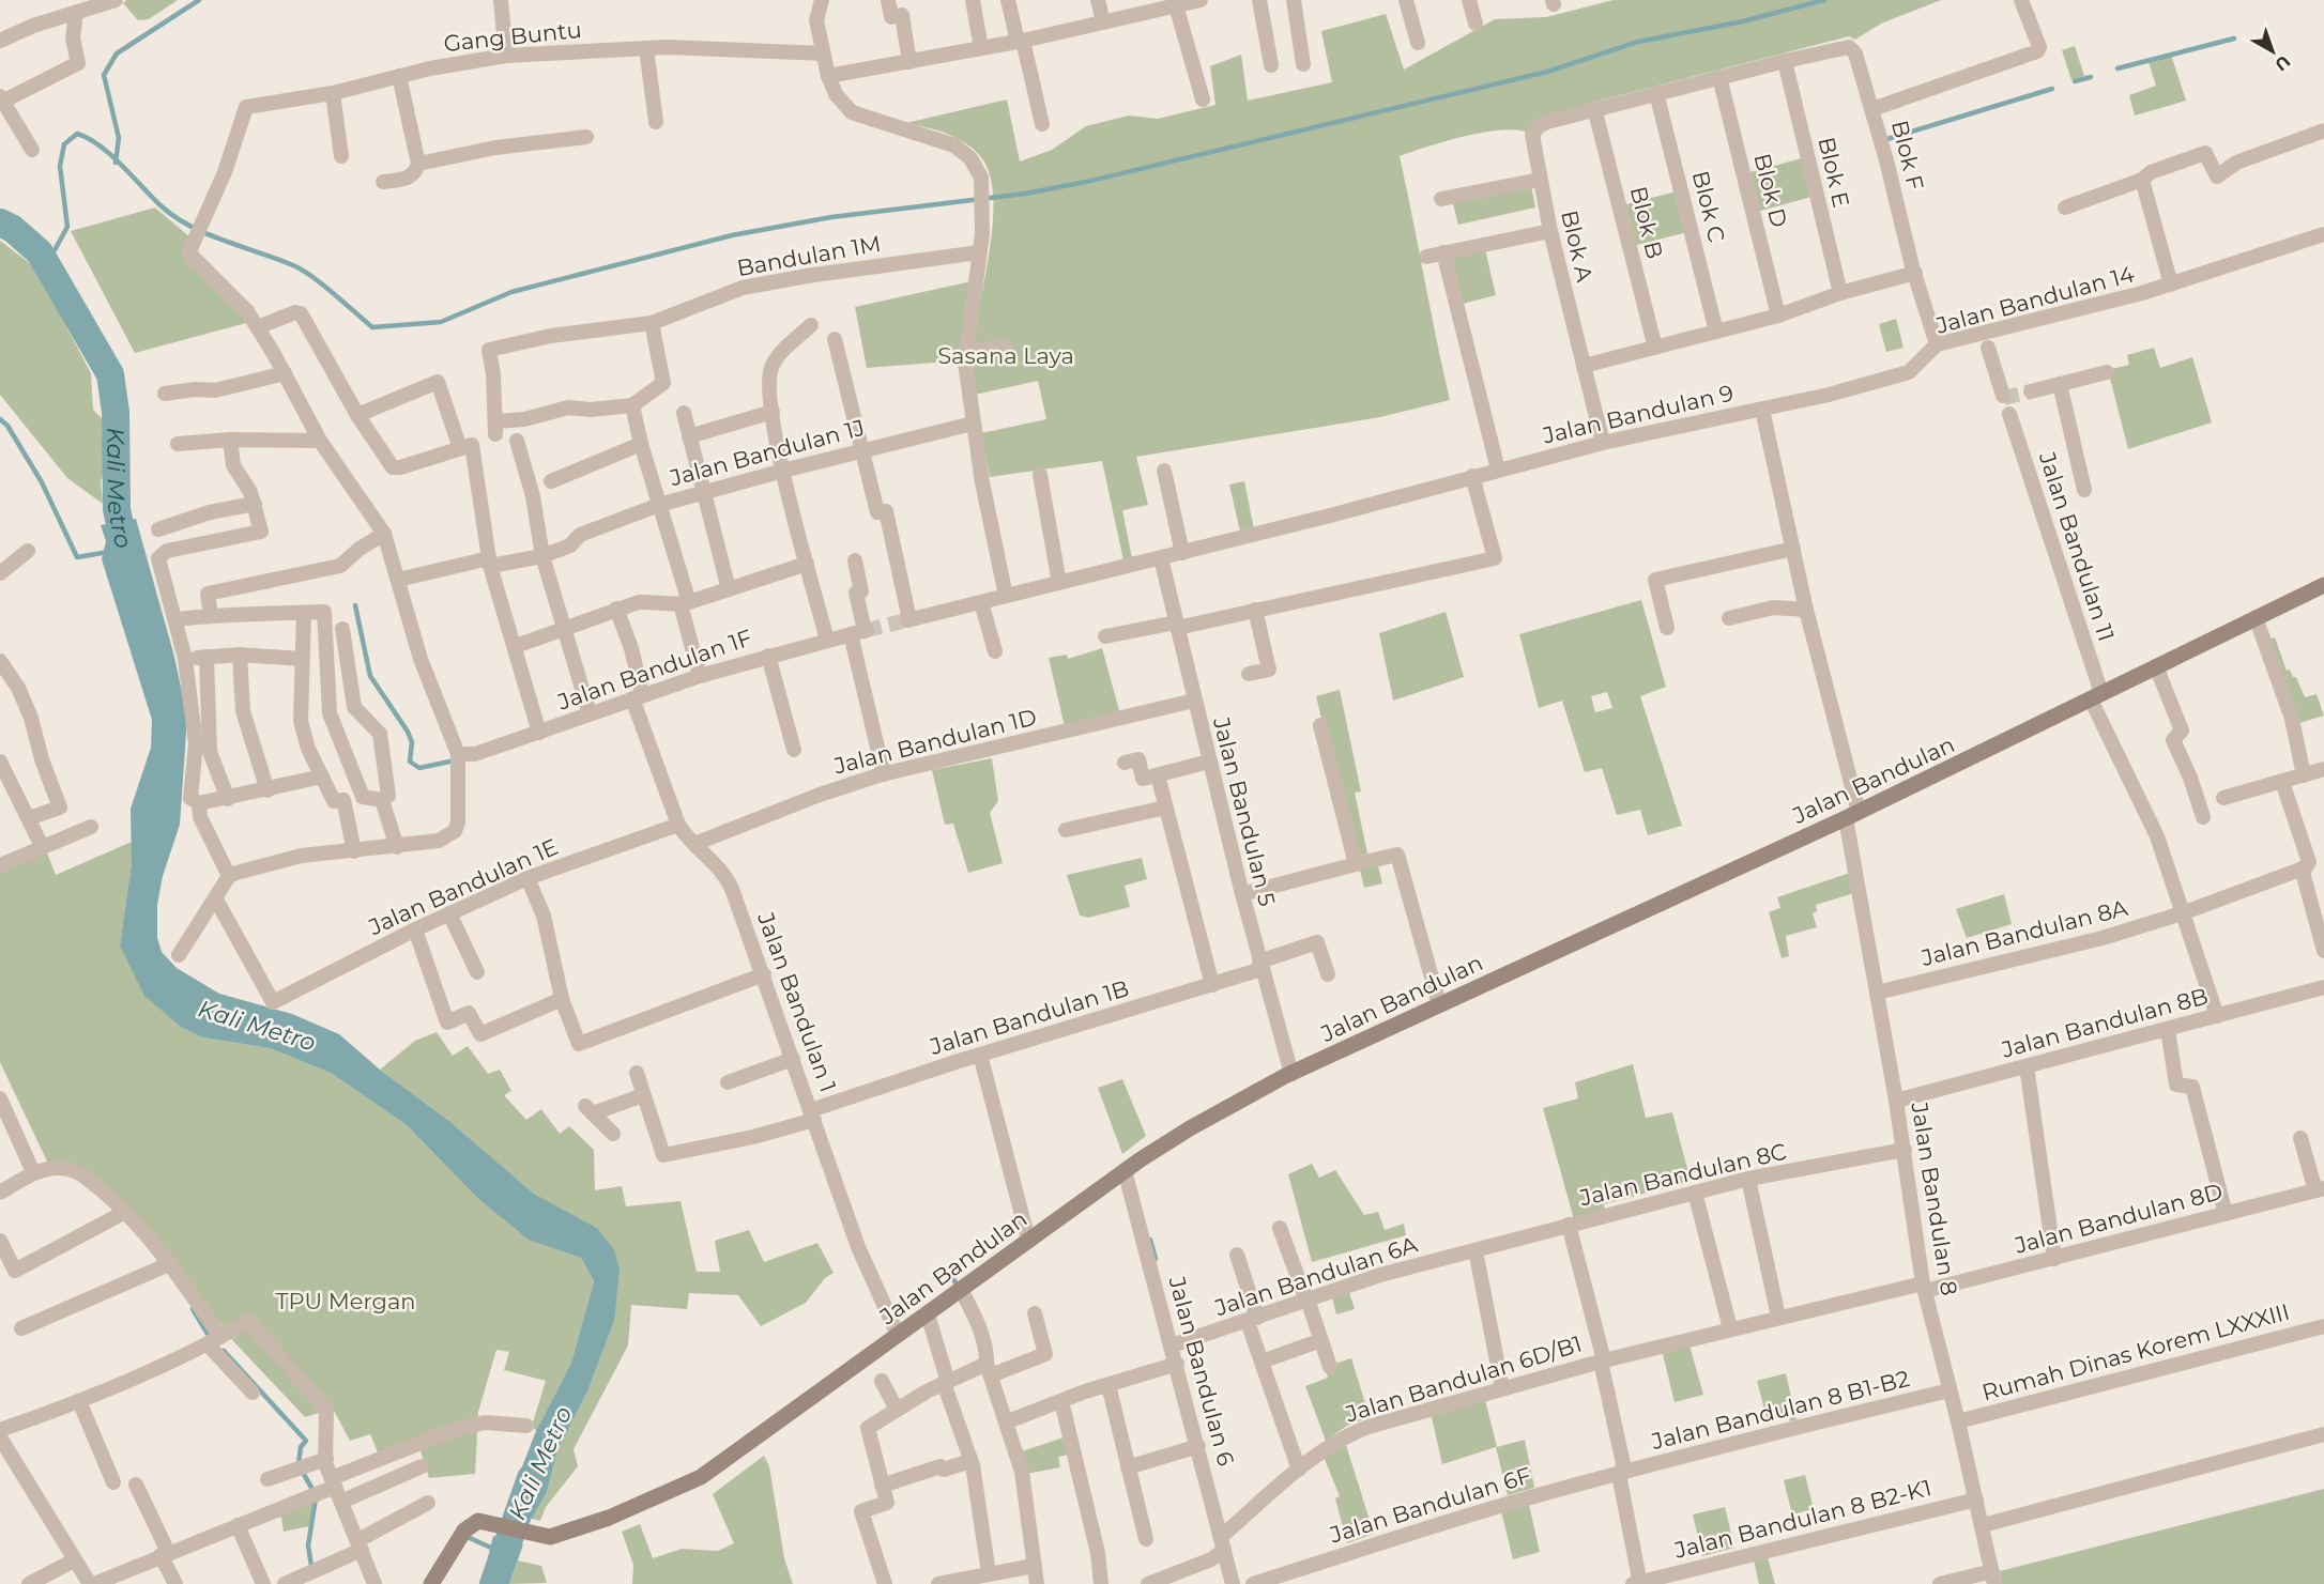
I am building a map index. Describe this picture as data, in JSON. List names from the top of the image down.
{
  "streets": {
    "main road": ["Jalan Bandulan"],
    "street": [
      "Gang Buntu",
      "Blok F",
      "Blok E",
      "Blok D",
      "Blok C",
      "Blok B",
      "Blok A",
      "Bandulan 1M",
      "Jalan Bandulan 14",
      "Jalan Bandulan 9",
      "Jalan Bandulan 1J",
      "Jalan Bandulan 11",
      "Jalan Bandulan 1F",
      "Jalan Bandulan 1D",
      "Jalan Bandulan 5",
      "Jalan Bandulan 1E",
      "Jalan Bandulan 8A",
      "Jalan Bandulan 1",
      "Jalan Bandulan 1B",
      "Jalan Bandulan 8B",
      "Jalan Bandulan 8C",
      "Jalan Bandulan 8",
      "Jalan Bandulan 8D",
      "Jalan Bandulan 6A",
      "Rumah Dinas Korem LXXXIII",
      "Jalan Bandulan 6",
      "Jalan Bandulan 6D/B1",
      "Jalan Bandulan 8 B1-B2",
      "Jalan Bandulan 6F",
      "Jalan Bandulan 8 B2-K1"
    ]
  },
  "crossings": [
    ["Blok F", "Blok E"],
    ["Blok F", "Jalan Bandulan 14"],
    ["Blok B", "Blok A"],
    ["Blok A", "Jalan Bandulan 9"],
    ["Bandulan 1M", "Jalan Bandulan 1J"],
    ["Jalan Bandulan 14", "Jalan Bandulan 9"],
    ["Jalan Bandulan 9", "Jalan Bandulan"],
    ["Jalan Bandulan 9", "Jalan Bandulan 5"],
    ["Jalan Bandulan 9", "Jalan Bandulan 8"],
    ["Jalan Bandulan 11", "Jalan Bandulan"],
    ["Jalan Bandulan 11", "Jalan Bandulan 8A"],
    ["Jalan Bandulan 11", "Jalan Bandulan 8B"],
    ["Jalan Bandulan 1F", "Jalan Bandulan 1"],
    ["Jalan Bandulan 1D", "Jalan Bandulan 5"],
    ["Jalan Bandulan 1D", "Jalan Bandulan 1"],
    ["Jalan Bandulan", "Jalan Bandulan 5"],
    ["Jalan Bandulan", "Jalan Bandulan 1"],
    ["Jalan Bandulan", "Jalan Bandulan 8"],
    ["Jalan Bandulan", "Jalan Bandulan 6"],
    ["Jalan Bandulan 5", "Jalan Bandulan 1B"],
    ["Jalan Bandulan 1E", "Jalan Bandulan 1"],
    ["Jalan Bandulan 8A", "Jalan Bandulan 8"],
    ["Jalan Bandulan 1", "Jalan Bandulan 1B"],
    ["Jalan Bandulan 8B", "Jalan Bandulan 8"],
    ["Jalan Bandulan 8C", "Jalan Bandulan 8"],
    ["Jalan Bandulan 8C", "Jalan Bandulan 6A"],
    ["Jalan Bandulan 8", "Jalan Bandulan 8D"],
    ["Jalan Bandulan 8", "Rumah Dinas Korem LXXXIII"],
    ["Jalan Bandulan 8", "Jalan Bandulan 8 B1-B2"],
    ["Jalan Bandulan 8", "Jalan Bandulan 8 B2-K1"],
    ["Jalan Bandulan 8D", "Jalan Bandulan 6D/B1"],
    ["Jalan Bandulan 6A", "Jalan Bandulan 6"],
    ["Jalan Bandulan 6", "Jalan Bandulan 6D/B1"],
    ["Jalan Bandulan 8 B1-B2", "Jalan Bandulan 6F"]
  ],
  "water": ["Kali Metro"],
  "parks": ["Sasana Laya", "TPU Mergan"],
  "north": "bottom right"
}
